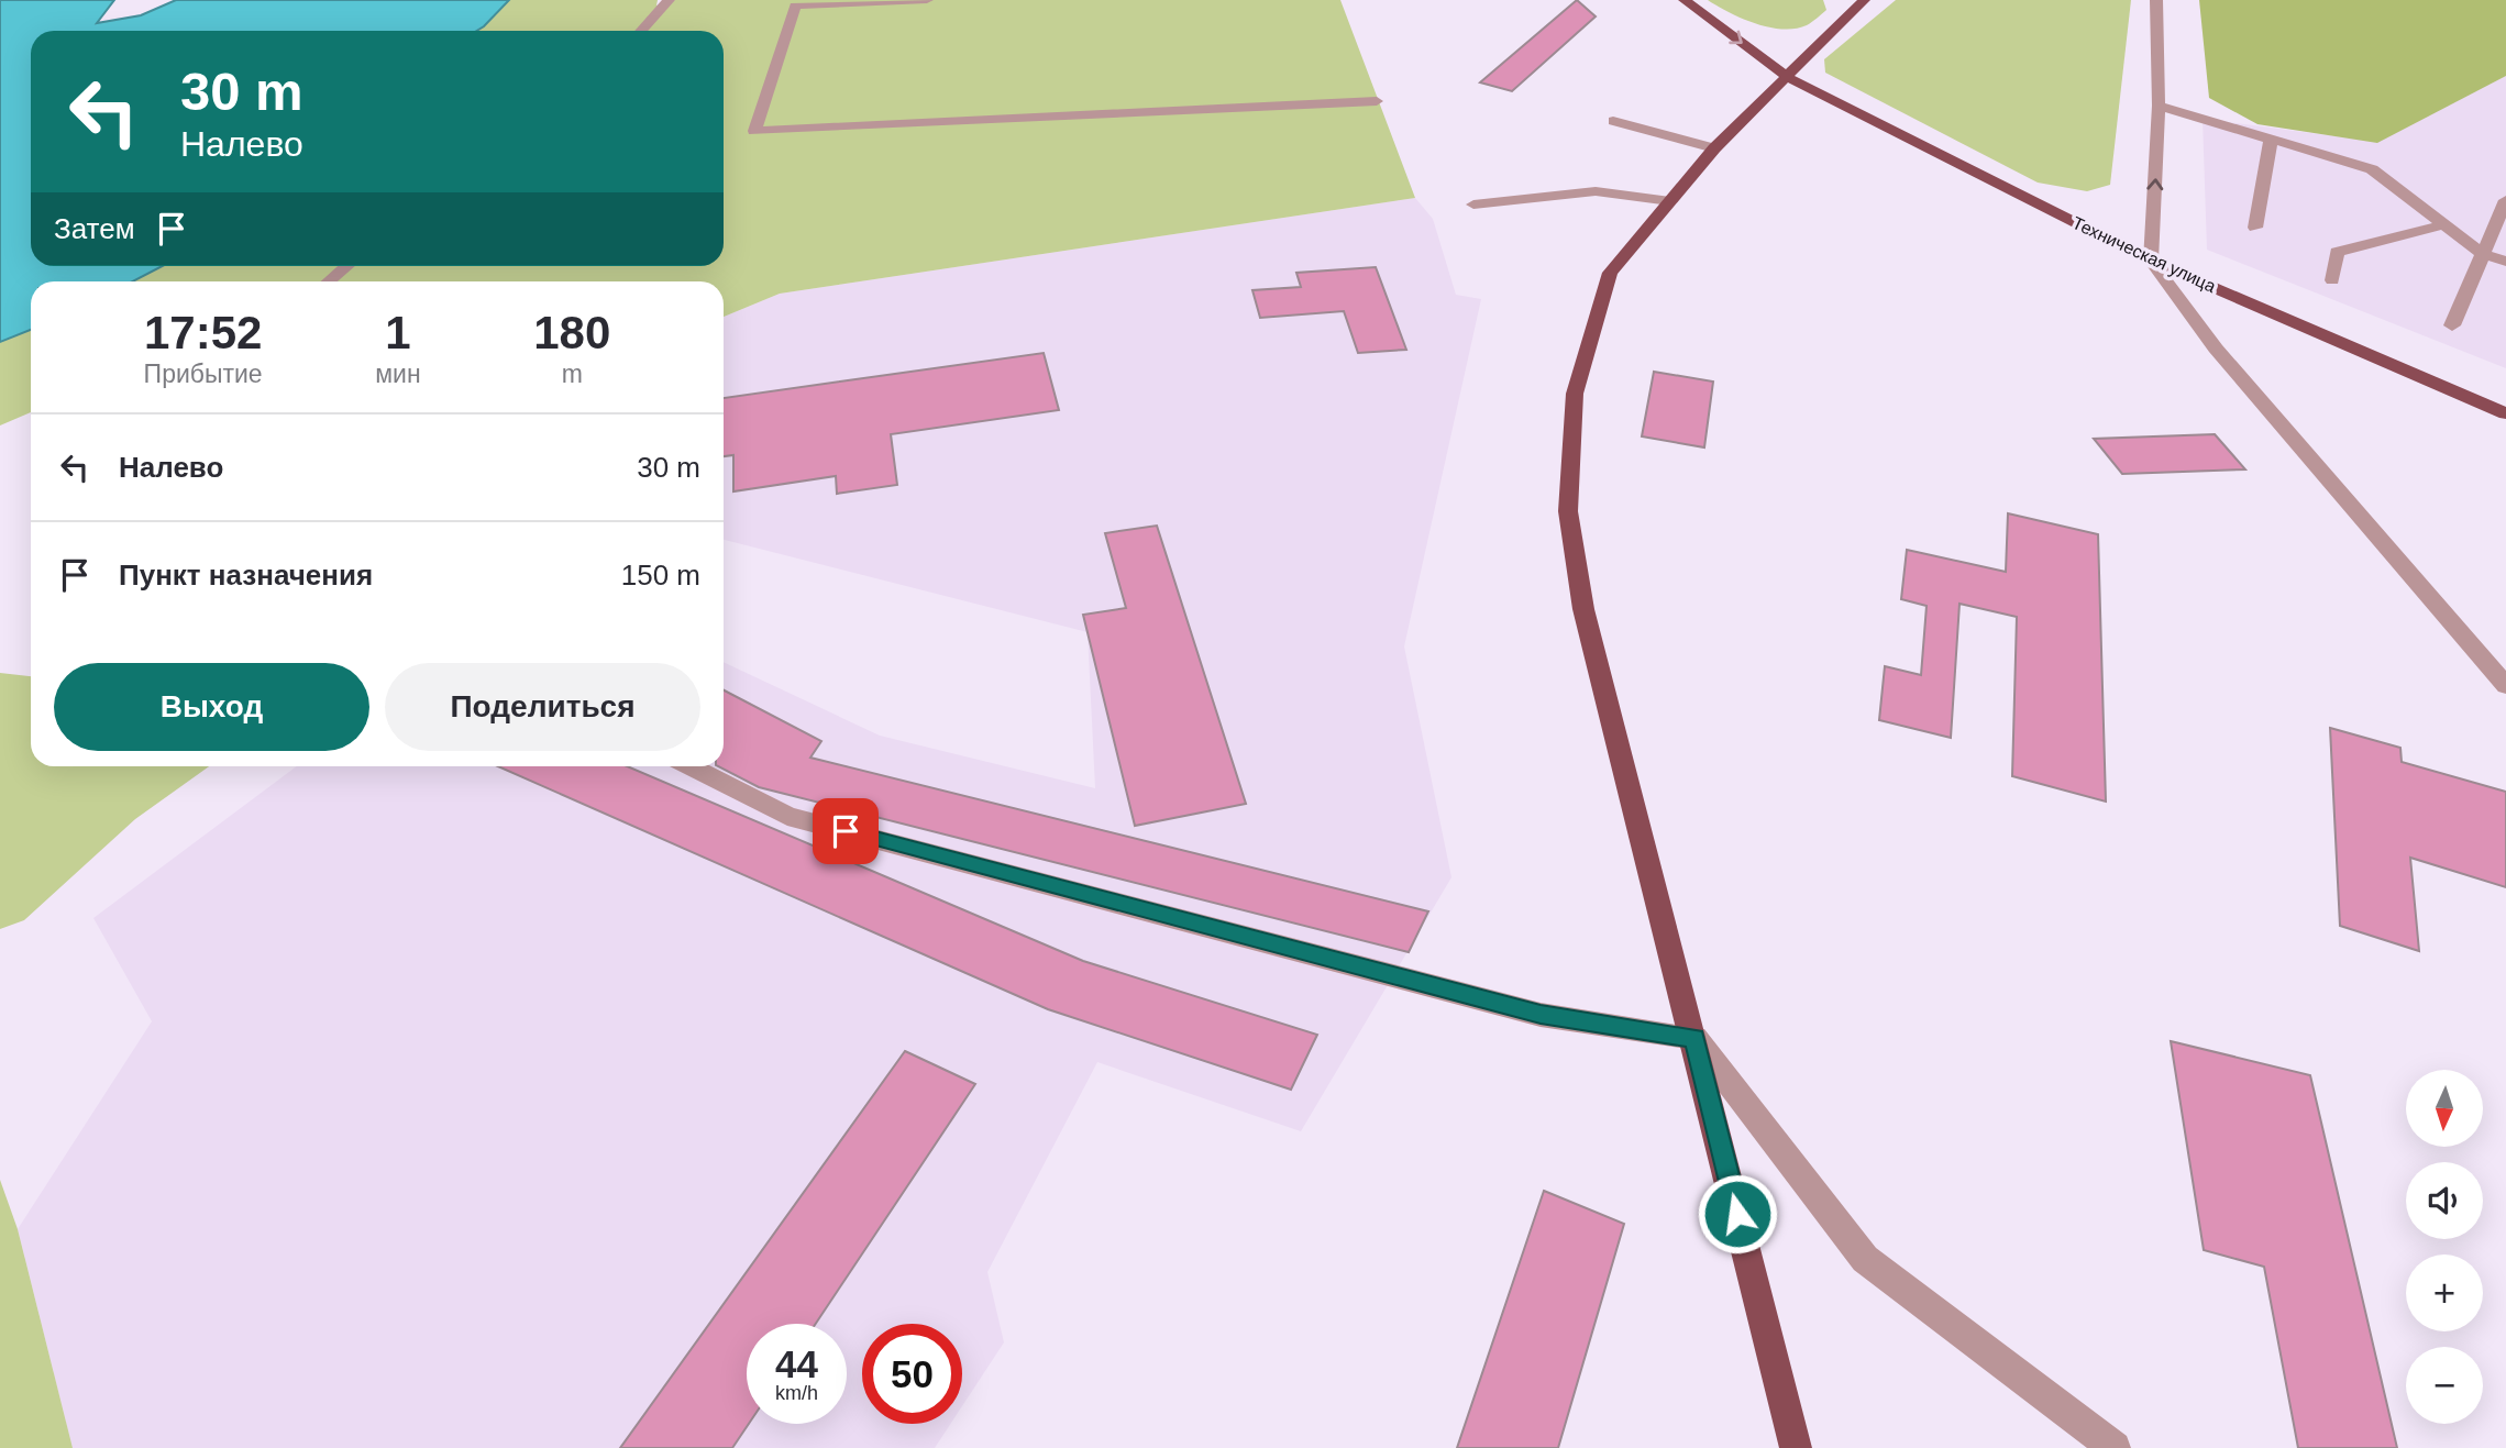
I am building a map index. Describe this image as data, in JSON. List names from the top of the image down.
{
  "streets": {
    "main road": ["Техническая улица"]
  },
  "north": "bottom",
  "page": {
    "turn": ["30 m", "Налево"],
    "then": "Затем",
    "eta": [
      "17:52",
      "Прибытие",
      "1",
      "мин",
      "180",
      "m"
    ],
    "list": [
      {
        "name": "Налево",
        "value": "30 m"
      },
      {
        "name": "Пункт назначения",
        "value": "150 m"
      }
    ],
    "buttons": ["Выход", "Поделиться"],
    "map_buttons": ["+", "−"],
    "speed": "44 km/h",
    "limit": "50"
  }
}
